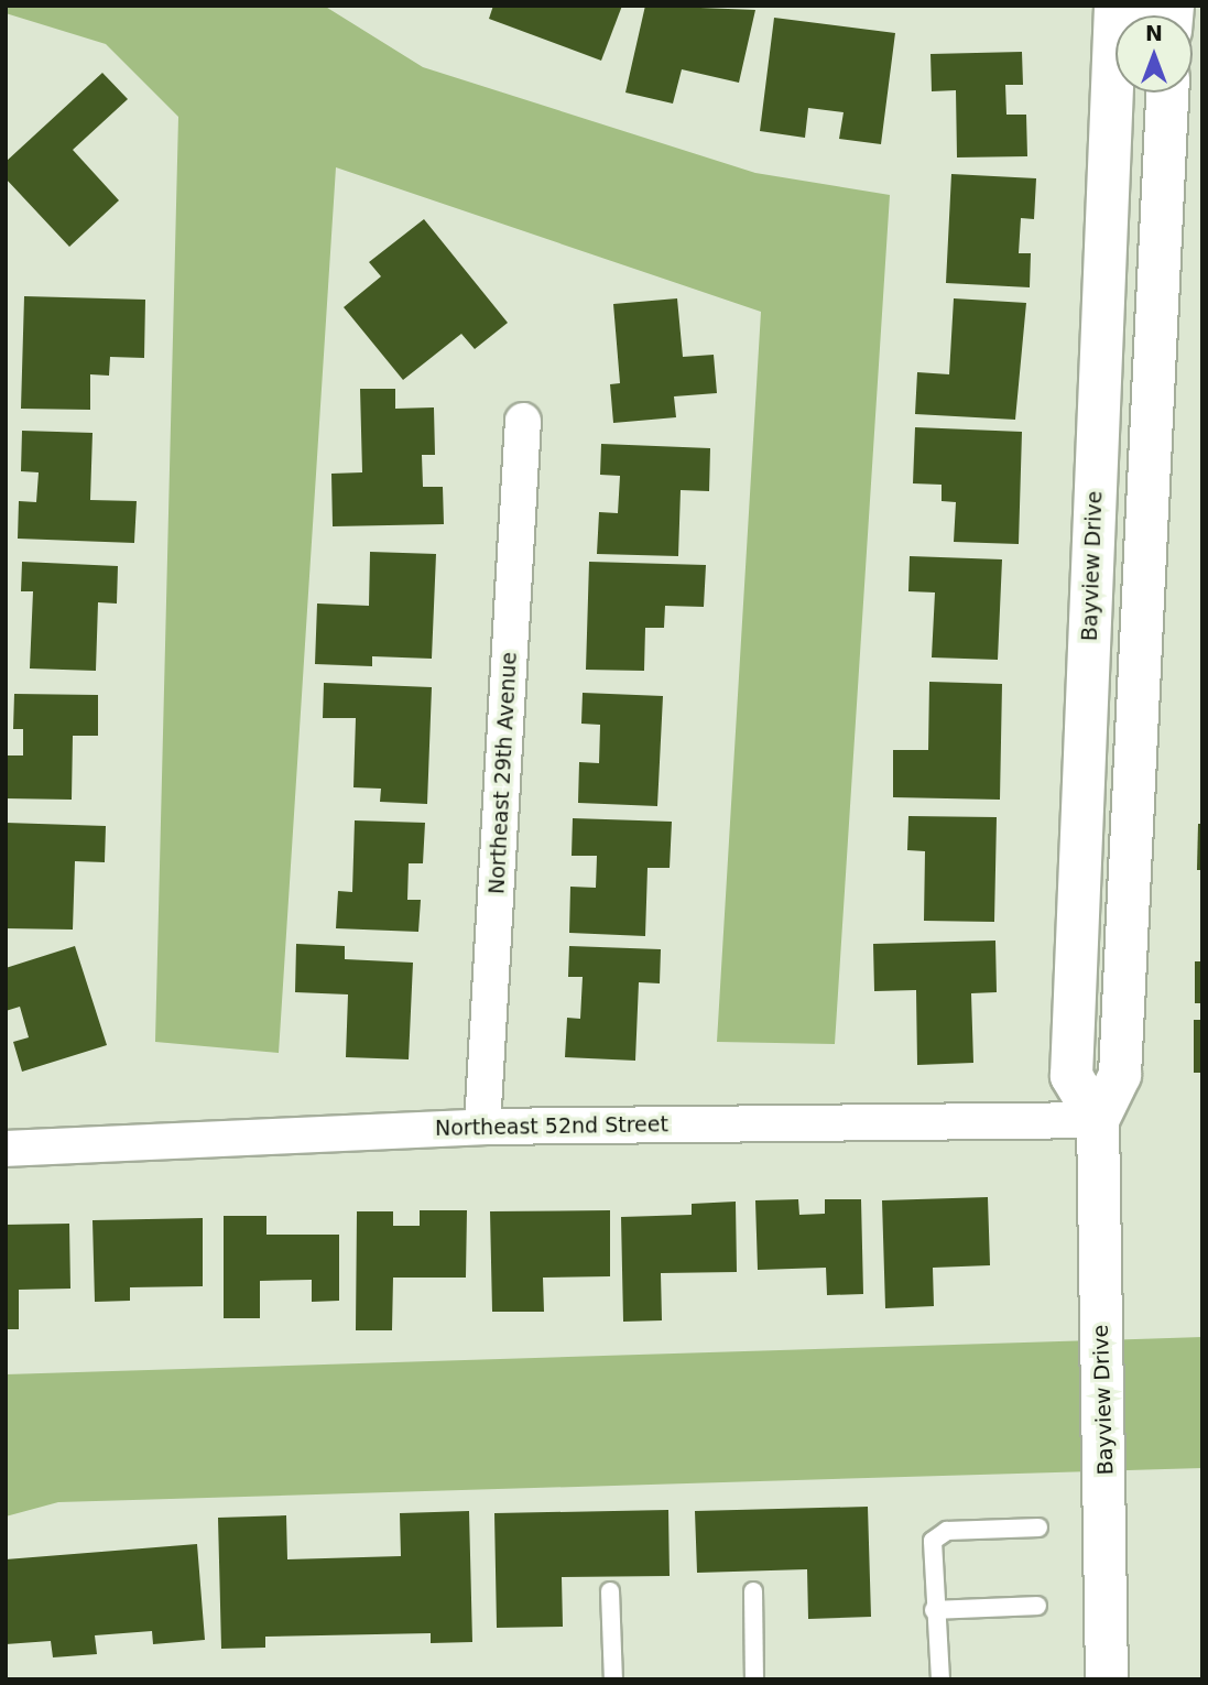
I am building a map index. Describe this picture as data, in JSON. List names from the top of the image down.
{
  "streets": {
    "street": ["Bayview Drive", "Northeast 29th Avenue", "Northeast 52nd Street"]
  },
  "crossings": [
    ["Bayview Drive", "Northeast 52nd Street"],
    ["Northeast 29th Avenue", "Northeast 52nd Street"]
  ],
  "north": "top"
}
